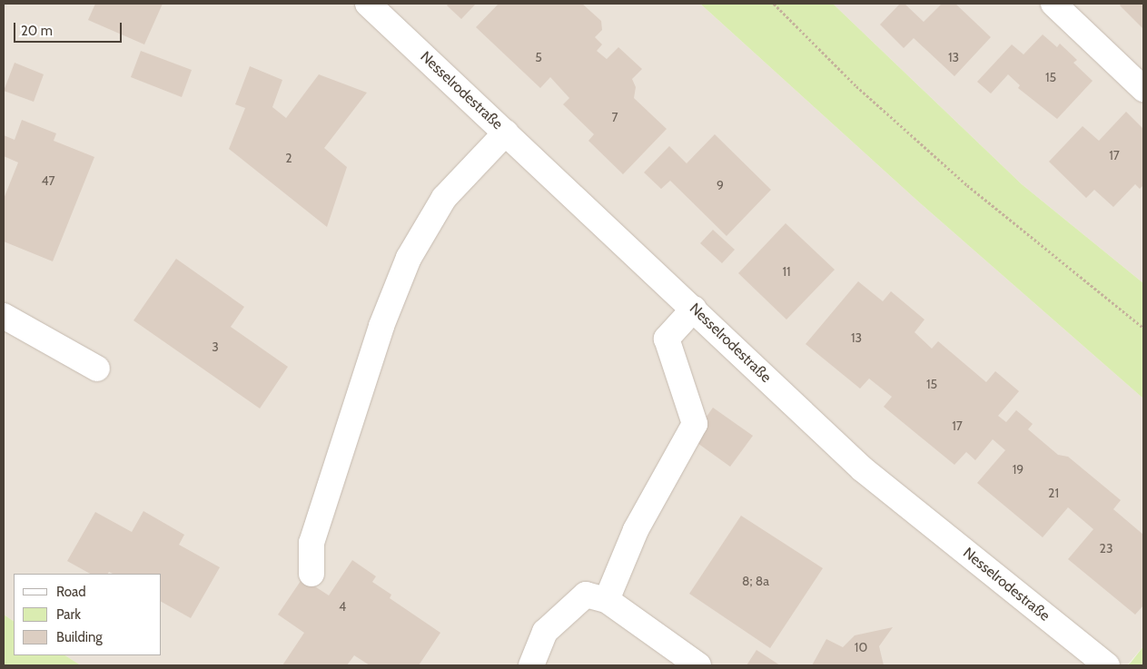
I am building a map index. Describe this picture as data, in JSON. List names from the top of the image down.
{
  "streets": {
    "street": ["Nesselrodestraße"]
  },
  "house_numbers": [
    "5",
    "13",
    "15",
    "7",
    "17",
    "2",
    "47",
    "9",
    "11",
    "13",
    "3",
    "15",
    "17",
    "19",
    "21",
    "23",
    "8; 8a",
    "4",
    "10"
  ],
  "legend": ["Road", "Park", "Building"],
  "scale_bar": "20 m"
}
